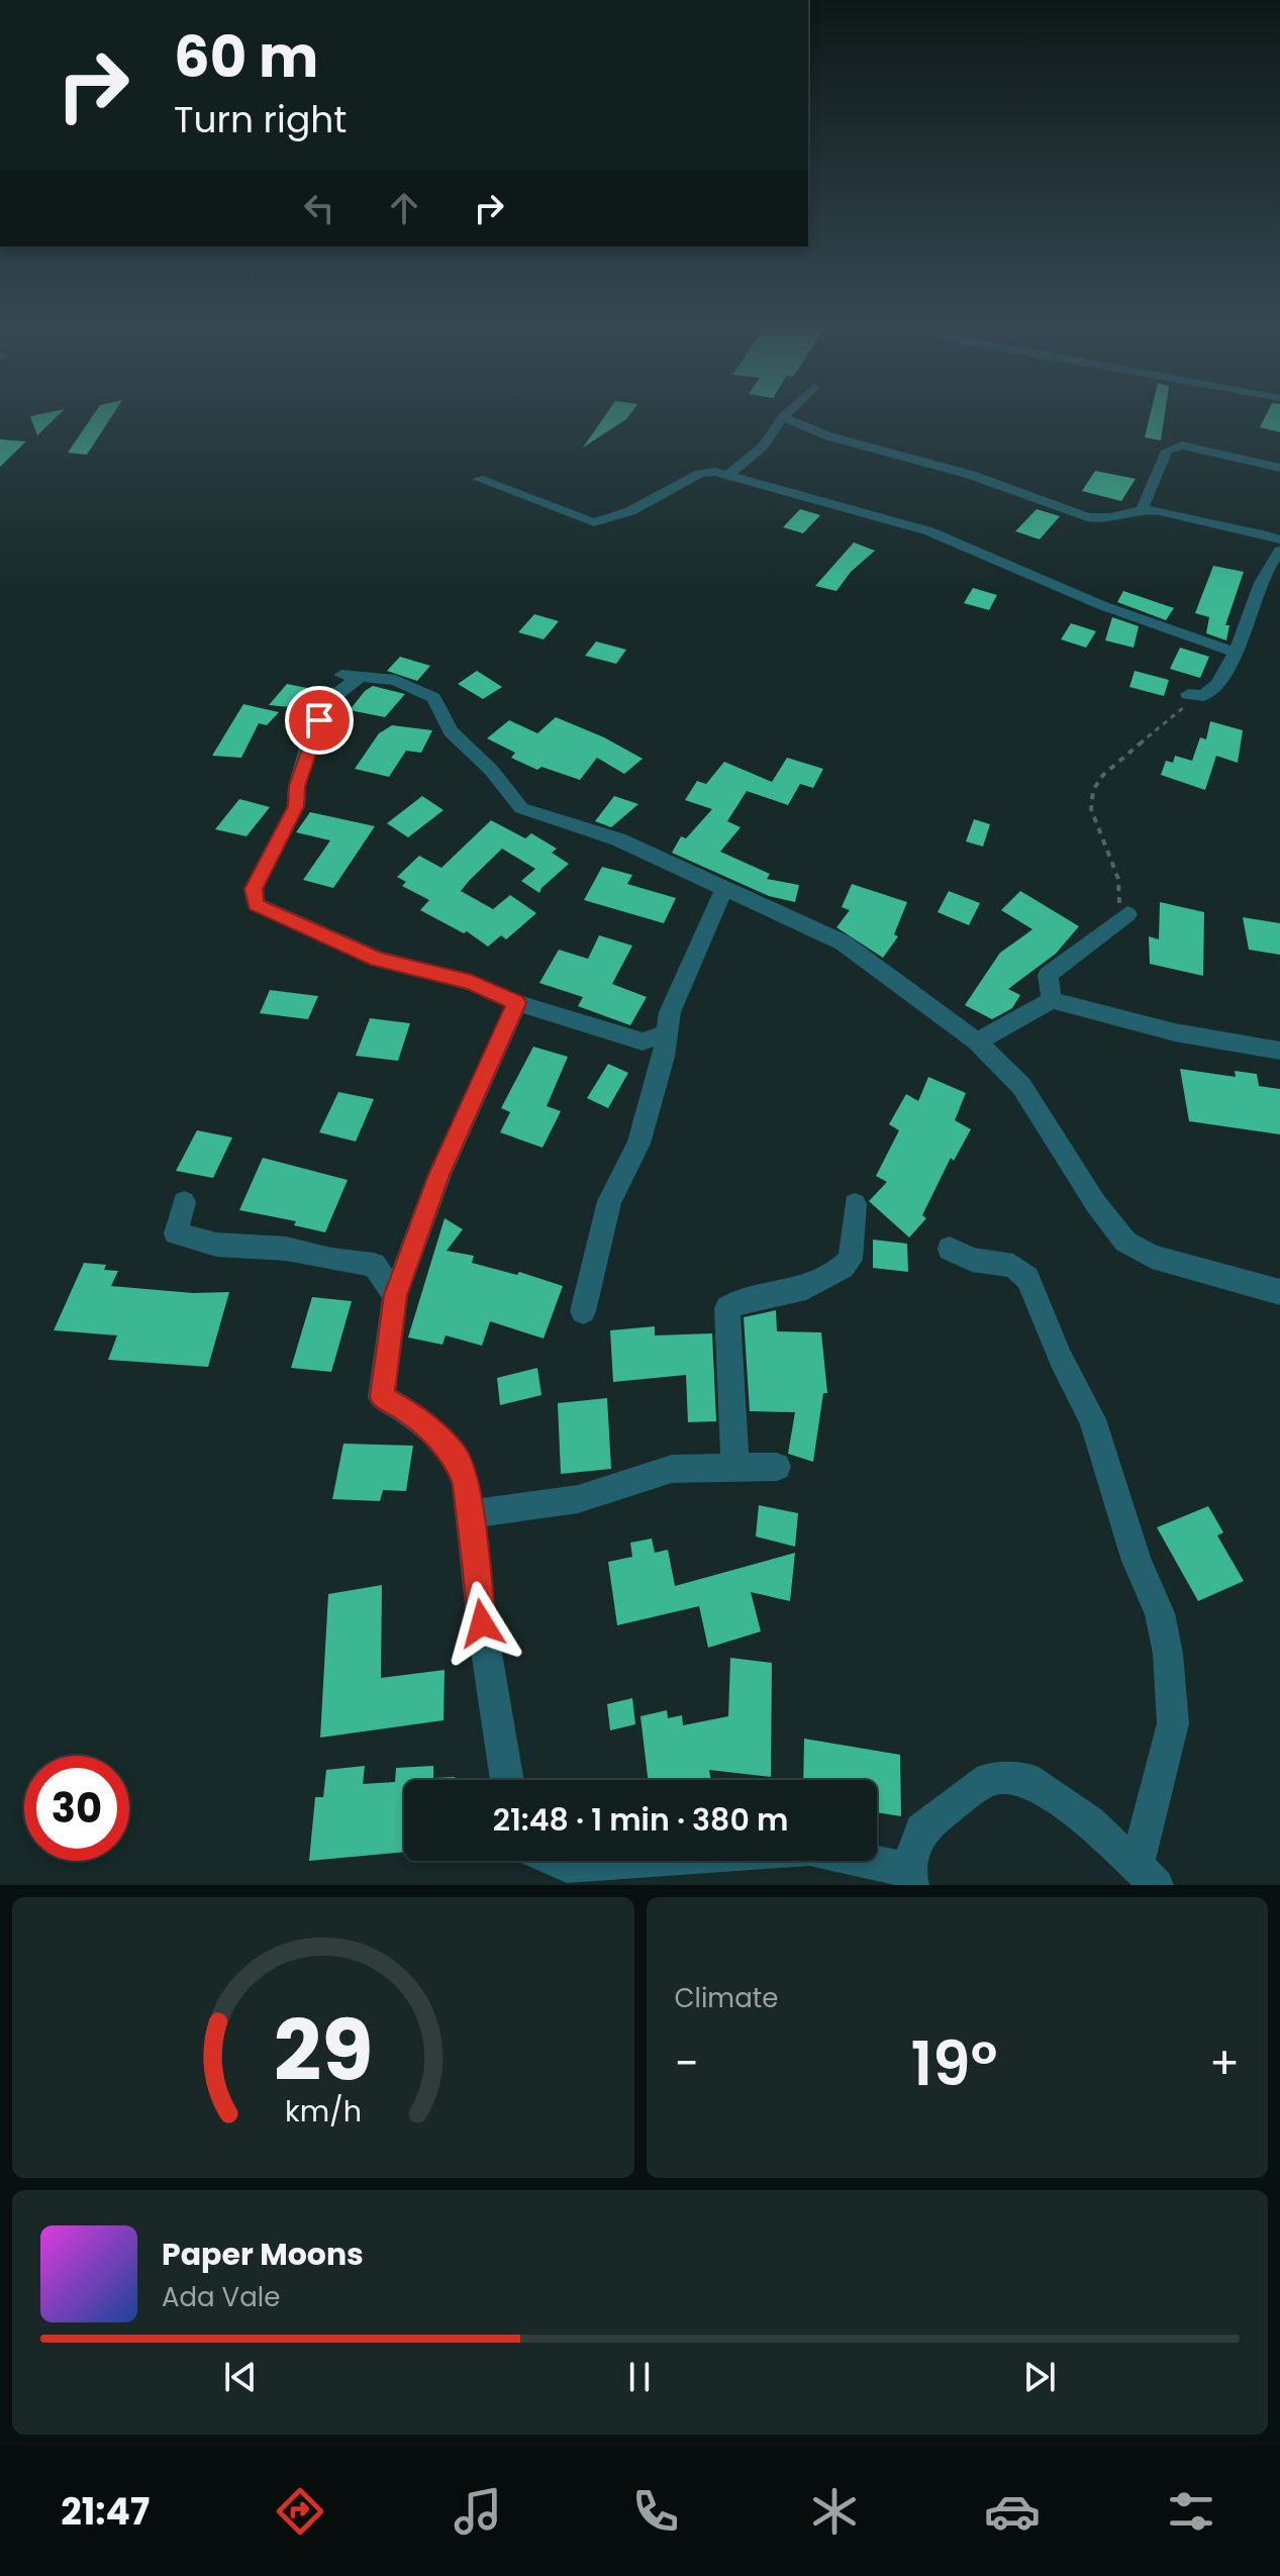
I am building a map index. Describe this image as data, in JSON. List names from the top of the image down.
{
  "page": {
    "turn": ["60 m", "Turn right"],
    "limit": "30",
    "trip": "21:48 · 1 min · 380 m",
    "tile": "Climate",
    "heat": ["−", "19°", "+"],
    "song": ["Paper Moons", "Ada Vale"],
    "tabs": "21:47",
    "gauge": ["29", "km/h"]
  }
}
